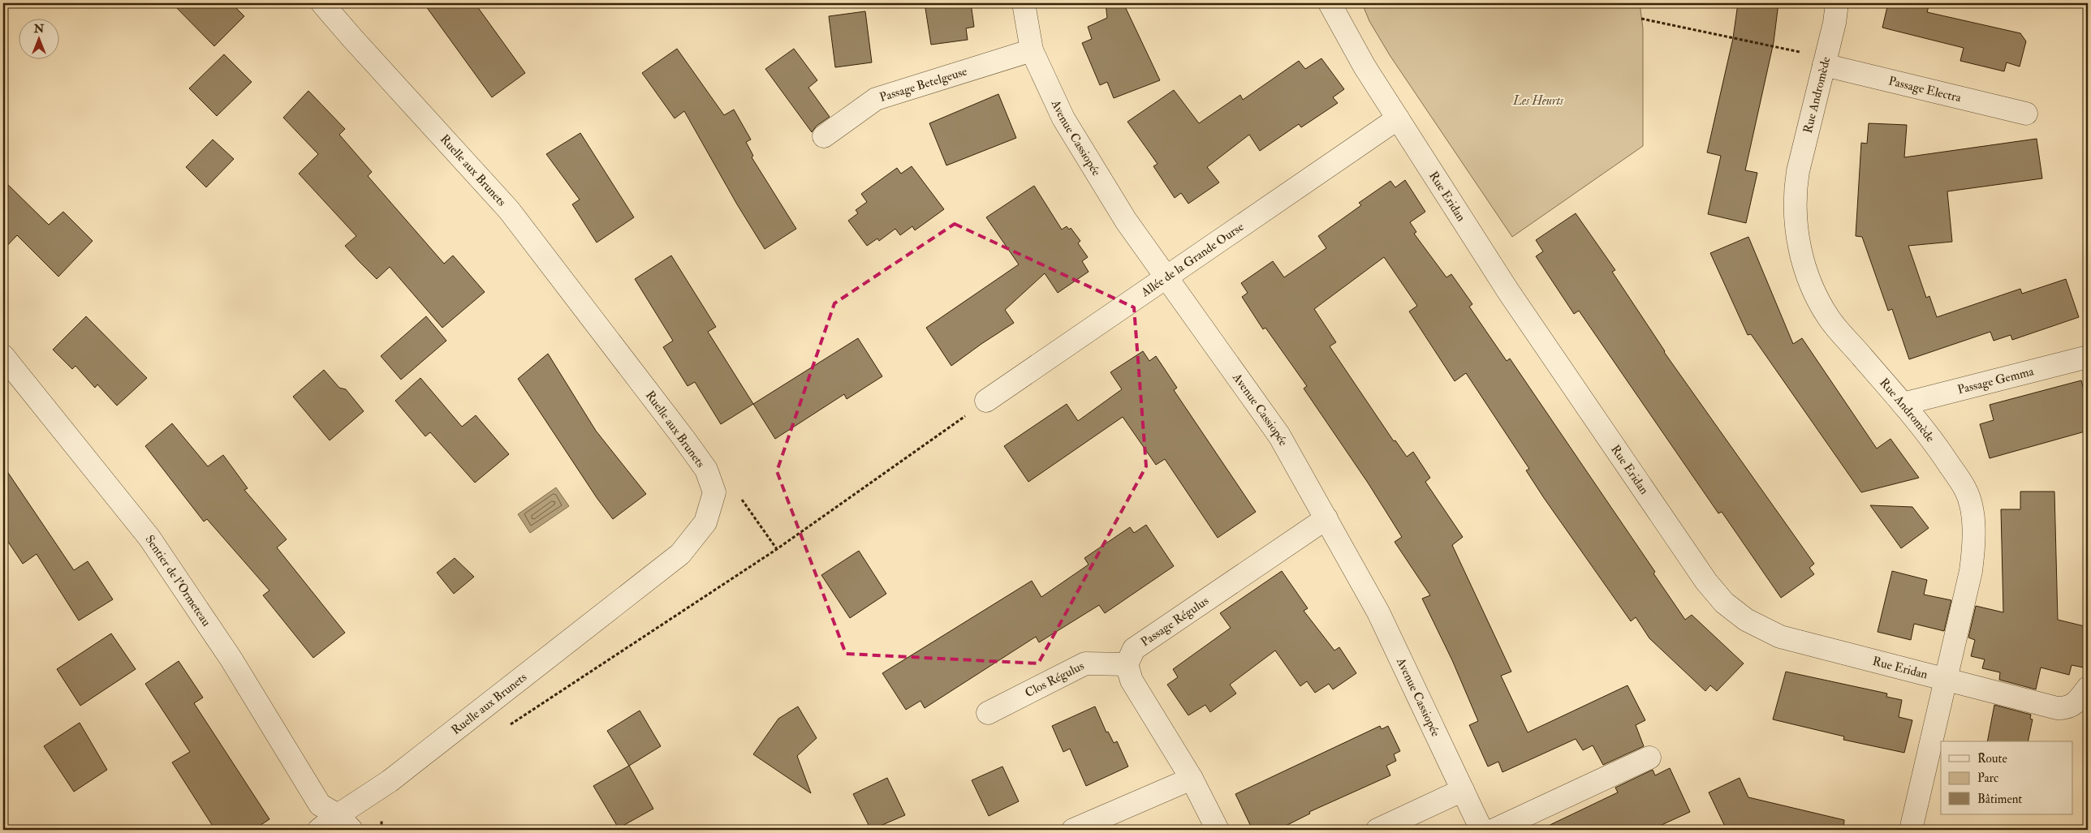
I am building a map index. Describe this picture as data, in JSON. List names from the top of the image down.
{
  "streets": {
    "street": [
      "Passage Betelgeuse",
      "Passage Electra",
      "Rue Andromède",
      "Avenue Cassiopée",
      "Ruelle aux Brunets",
      "Rue Eridan",
      "Allée de la Grande Ourse",
      "Passage Gemma",
      "Sentier de l'Ormeteau",
      "Passage Régulus",
      "Clos Régulus"
    ]
  },
  "crossings": [
    ["Passage Betelgeuse", "Avenue Cassiopée"],
    ["Passage Electra", "Rue Andromède"],
    ["Rue Andromède", "Rue Eridan"],
    ["Rue Andromède", "Passage Gemma"],
    ["Avenue Cassiopée", "Allée de la Grande Ourse"],
    ["Avenue Cassiopée", "Passage Régulus"],
    ["Ruelle aux Brunets", "Sentier de l'Ormeteau"],
    ["Rue Eridan", "Allée de la Grande Ourse"],
    ["Passage Régulus", "Clos Régulus"]
  ],
  "parks": ["Les Heurts"],
  "legend": ["Route", "Parc", "Bâtiment"],
  "north": "top"
}
